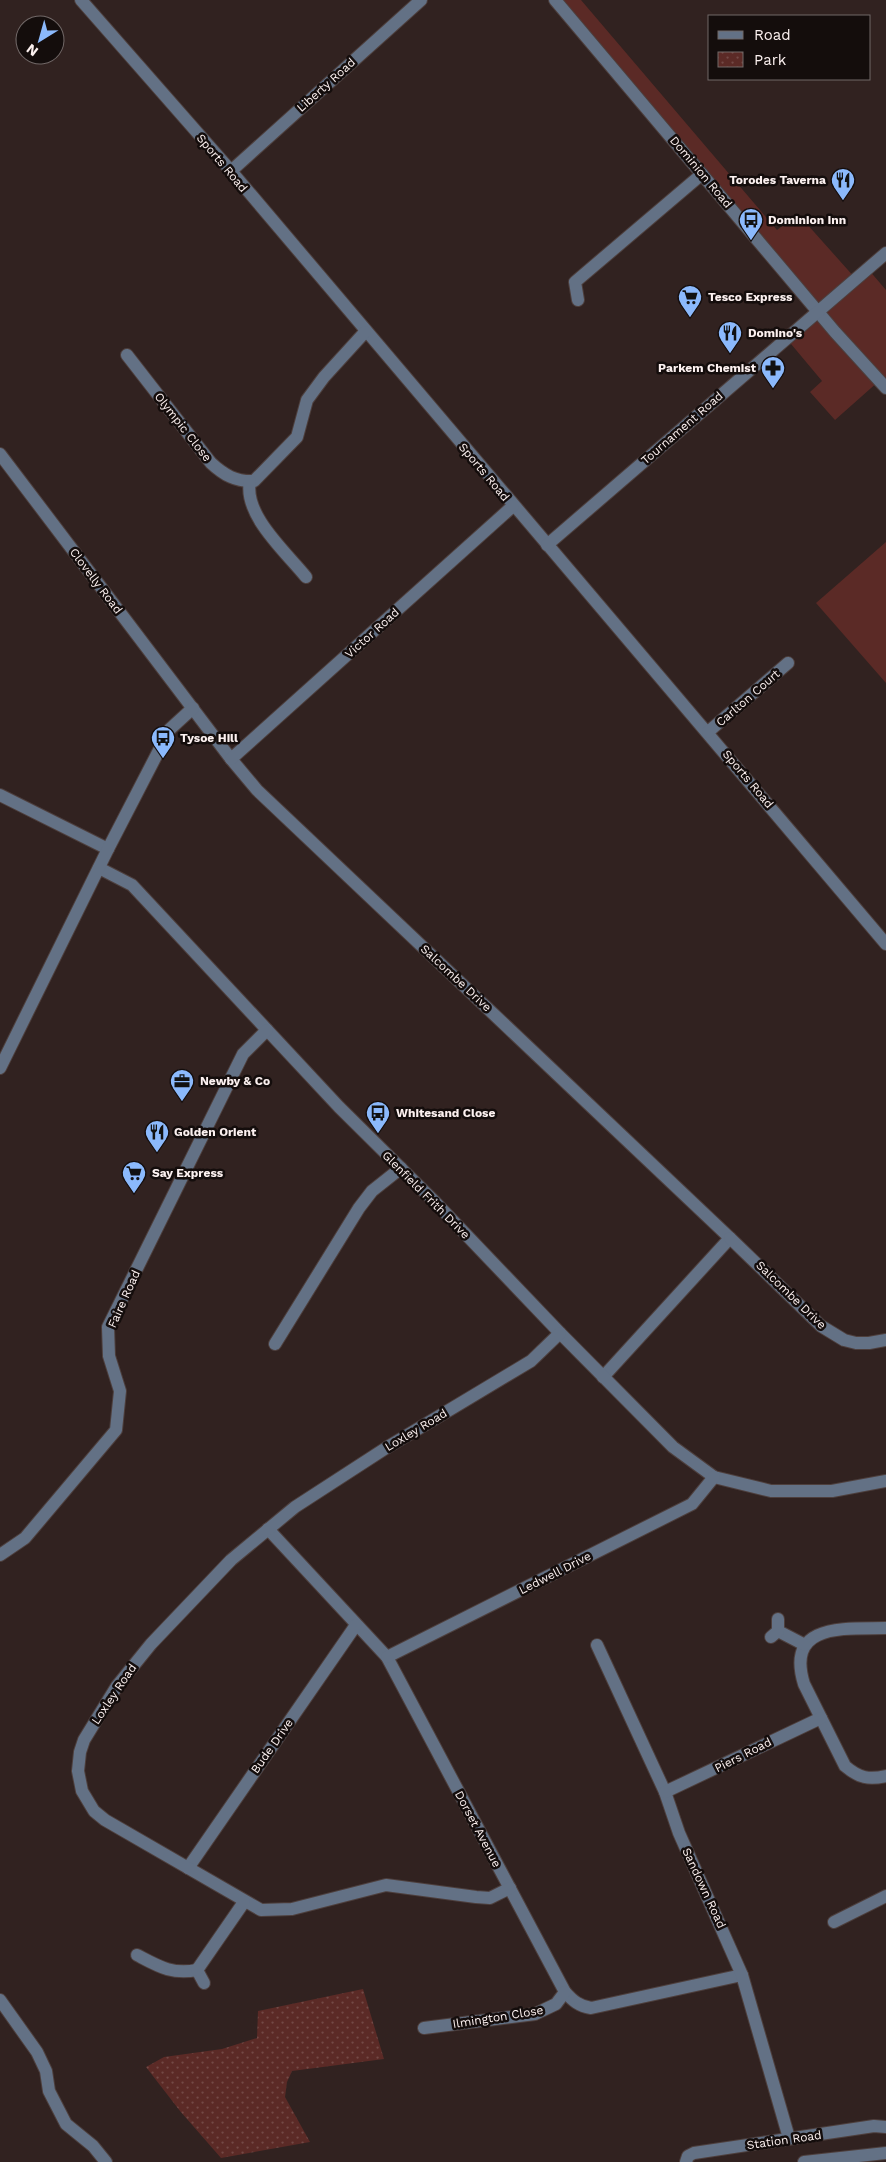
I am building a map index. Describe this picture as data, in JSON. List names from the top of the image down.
{
  "streets": {
    "street": [
      "Liberty Road",
      "Sports Road",
      "Dominion Road",
      "Olympic Close",
      "Tournament Road",
      "Clovelly Road",
      "Victor Road",
      "Carlton Court",
      "Salcombe Drive",
      "Glenfield Frith Drive",
      "Faire Road",
      "Loxley Road",
      "Ledwell Drive",
      "Bude Drive",
      "Piers Road",
      "Dorset Avenue",
      "Sandown Road",
      "Ilmington Close",
      "Station Road"
    ]
  },
  "crossings": [
    ["Liberty Road", "Sports Road"],
    ["Sports Road", "Tournament Road"],
    ["Sports Road", "Victor Road"],
    ["Sports Road", "Carlton Court"],
    ["Dominion Road", "Tournament Road"],
    ["Clovelly Road", "Salcombe Drive"],
    ["Victor Road", "Salcombe Drive"],
    ["Glenfield Frith Drive", "Faire Road"],
    ["Glenfield Frith Drive", "Loxley Road"],
    ["Glenfield Frith Drive", "Ledwell Drive"],
    ["Loxley Road", "Bude Drive"],
    ["Loxley Road", "Dorset Avenue"],
    ["Ledwell Drive", "Dorset Avenue"],
    ["Bude Drive", "Dorset Avenue"],
    ["Piers Road", "Sandown Road"],
    ["Dorset Avenue", "Sandown Road"],
    ["Dorset Avenue", "Ilmington Close"],
    ["Sandown Road", "Station Road"]
  ],
  "places": {
    "restaurant": ["Torodes Taverna", "Domino's", "Golden Orient"],
    "bus stop": ["Dominion Inn", "Tysoe Hill", "Whitesand Close"],
    "supermarket": ["Tesco Express", "Say Express"],
    "pharmacy": ["Parkem Chemist"],
    "office": ["Newby & Co"]
  },
  "legend": ["Road", "Park"],
  "north": "bottom left"
}
